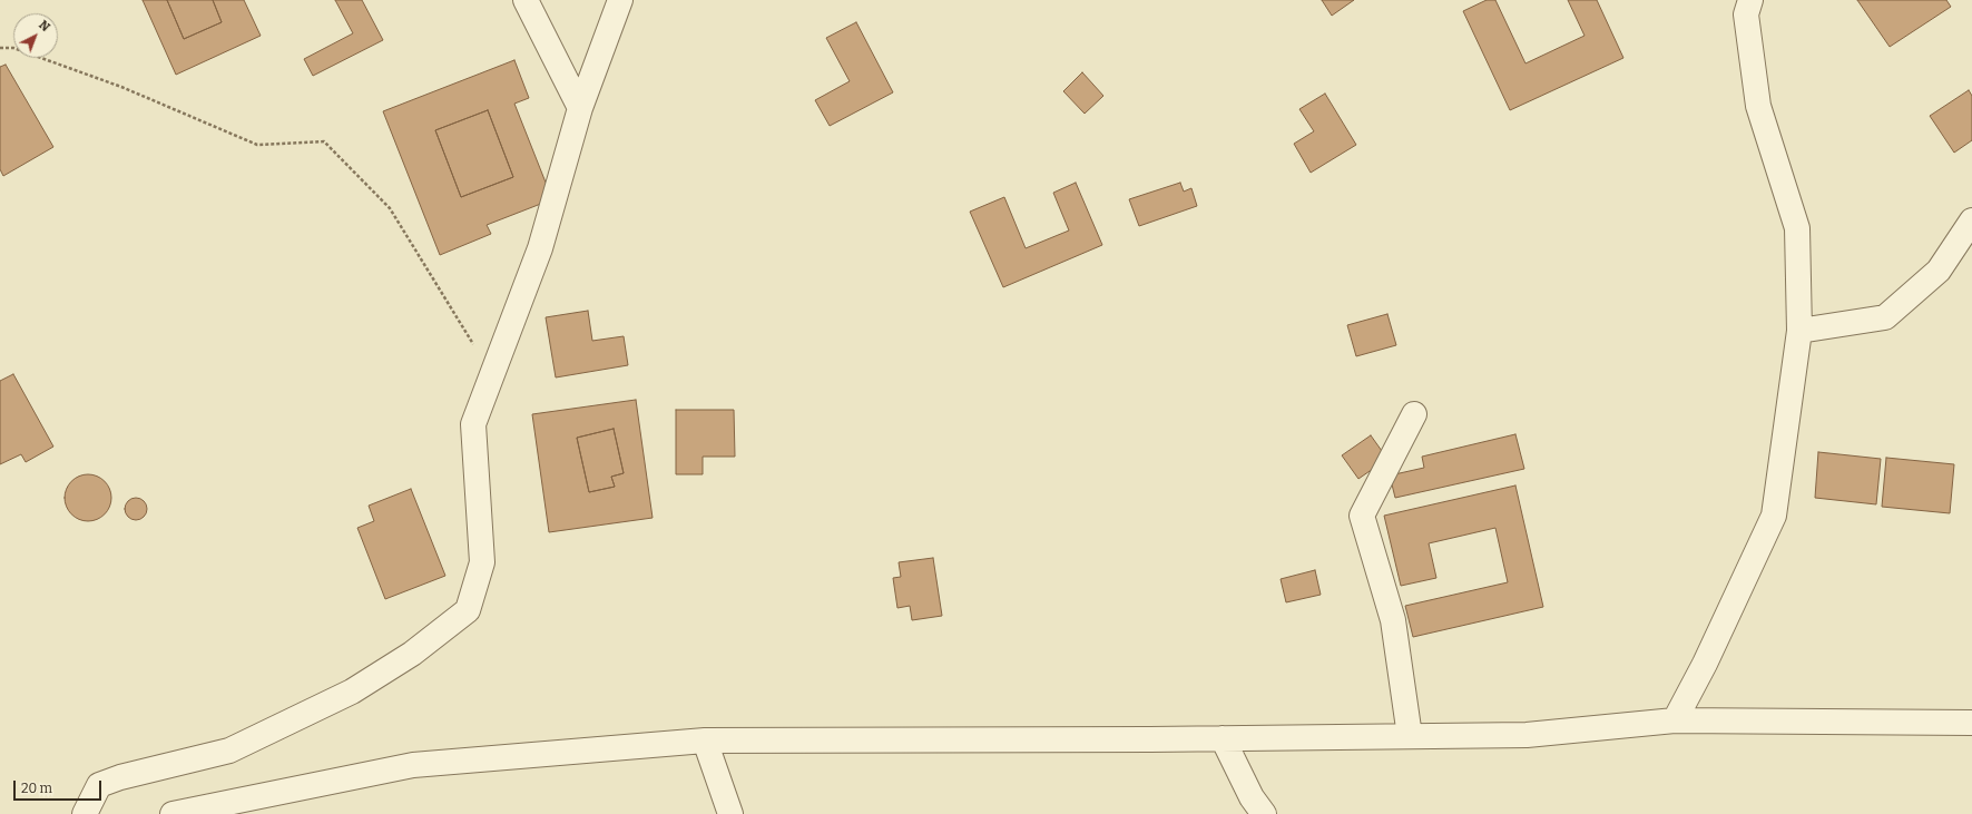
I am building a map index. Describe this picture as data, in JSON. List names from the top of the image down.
{
  "scale_bar": "20 m",
  "north": "top right"
}
